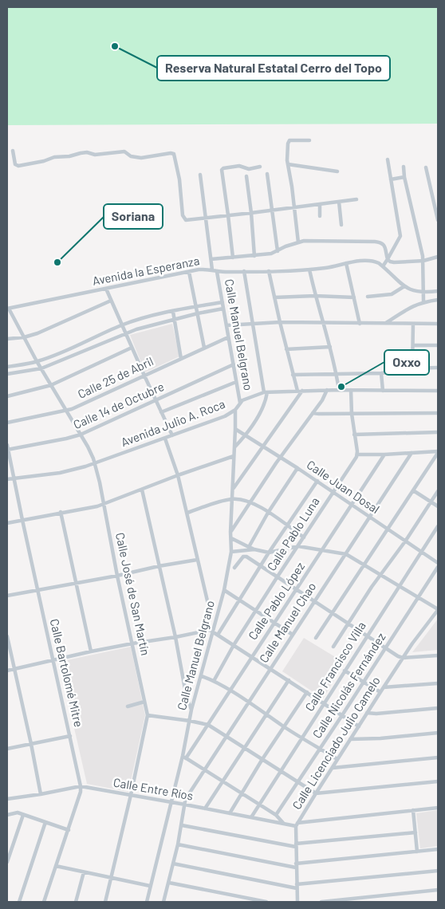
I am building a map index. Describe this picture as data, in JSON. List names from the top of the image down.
{
  "streets": {
    "street": [
      "Avenida la Esperanza",
      "Calle Manuel Belgrano",
      "Calle 25 de Abril",
      "Calle 14 de Octubre",
      "Avenida Julio A. Roca",
      "Calle Juan Dosal",
      "Calle Pablo Luna",
      "Calle José de San Martín",
      "Calle Pablo López",
      "Calle Manuel Chao",
      "Calle Francisco Villa",
      "Calle Bartolomé Mitre",
      "Calle Nicolás Fernández",
      "Calle Licenciado Julio Camelo",
      "Calle Entre Ríos"
    ]
  },
  "crossings": [
    ["Avenida la Esperanza", "Calle Manuel Belgrano"],
    ["Avenida la Esperanza", "Calle José de San Martín"],
    ["Calle Manuel Belgrano", "Calle 25 de Abril"],
    ["Calle Manuel Belgrano", "Calle 14 de Octubre"],
    ["Calle Manuel Belgrano", "Avenida Julio A. Roca"],
    ["Calle Manuel Belgrano", "Calle Juan Dosal"],
    ["Calle Manuel Belgrano", "Calle Entre Ríos"],
    ["Calle 25 de Abril", "Calle José de San Martín"],
    ["Calle 14 de Octubre", "Calle José de San Martín"],
    ["Calle 14 de Octubre", "Calle Bartolomé Mitre"],
    ["Avenida Julio A. Roca", "Calle José de San Martín"],
    ["Avenida Julio A. Roca", "Calle Bartolomé Mitre"],
    ["Calle Juan Dosal", "Calle Pablo Luna"],
    ["Calle Juan Dosal", "Calle Pablo López"],
    ["Calle Juan Dosal", "Calle Manuel Chao"],
    ["Calle Juan Dosal", "Calle Francisco Villa"],
    ["Calle José de San Martín", "Calle Entre Ríos"],
    ["Calle Manuel Chao", "Calle Entre Ríos"],
    ["Calle Francisco Villa", "Calle Entre Ríos"],
    ["Calle Bartolomé Mitre", "Calle Entre Ríos"],
    ["Calle Licenciado Julio Camelo", "Calle Entre Ríos"]
  ],
  "places": ["Reserva Natural Estatal Cerro del Topo", "Soriana", "Oxxo"]
}
